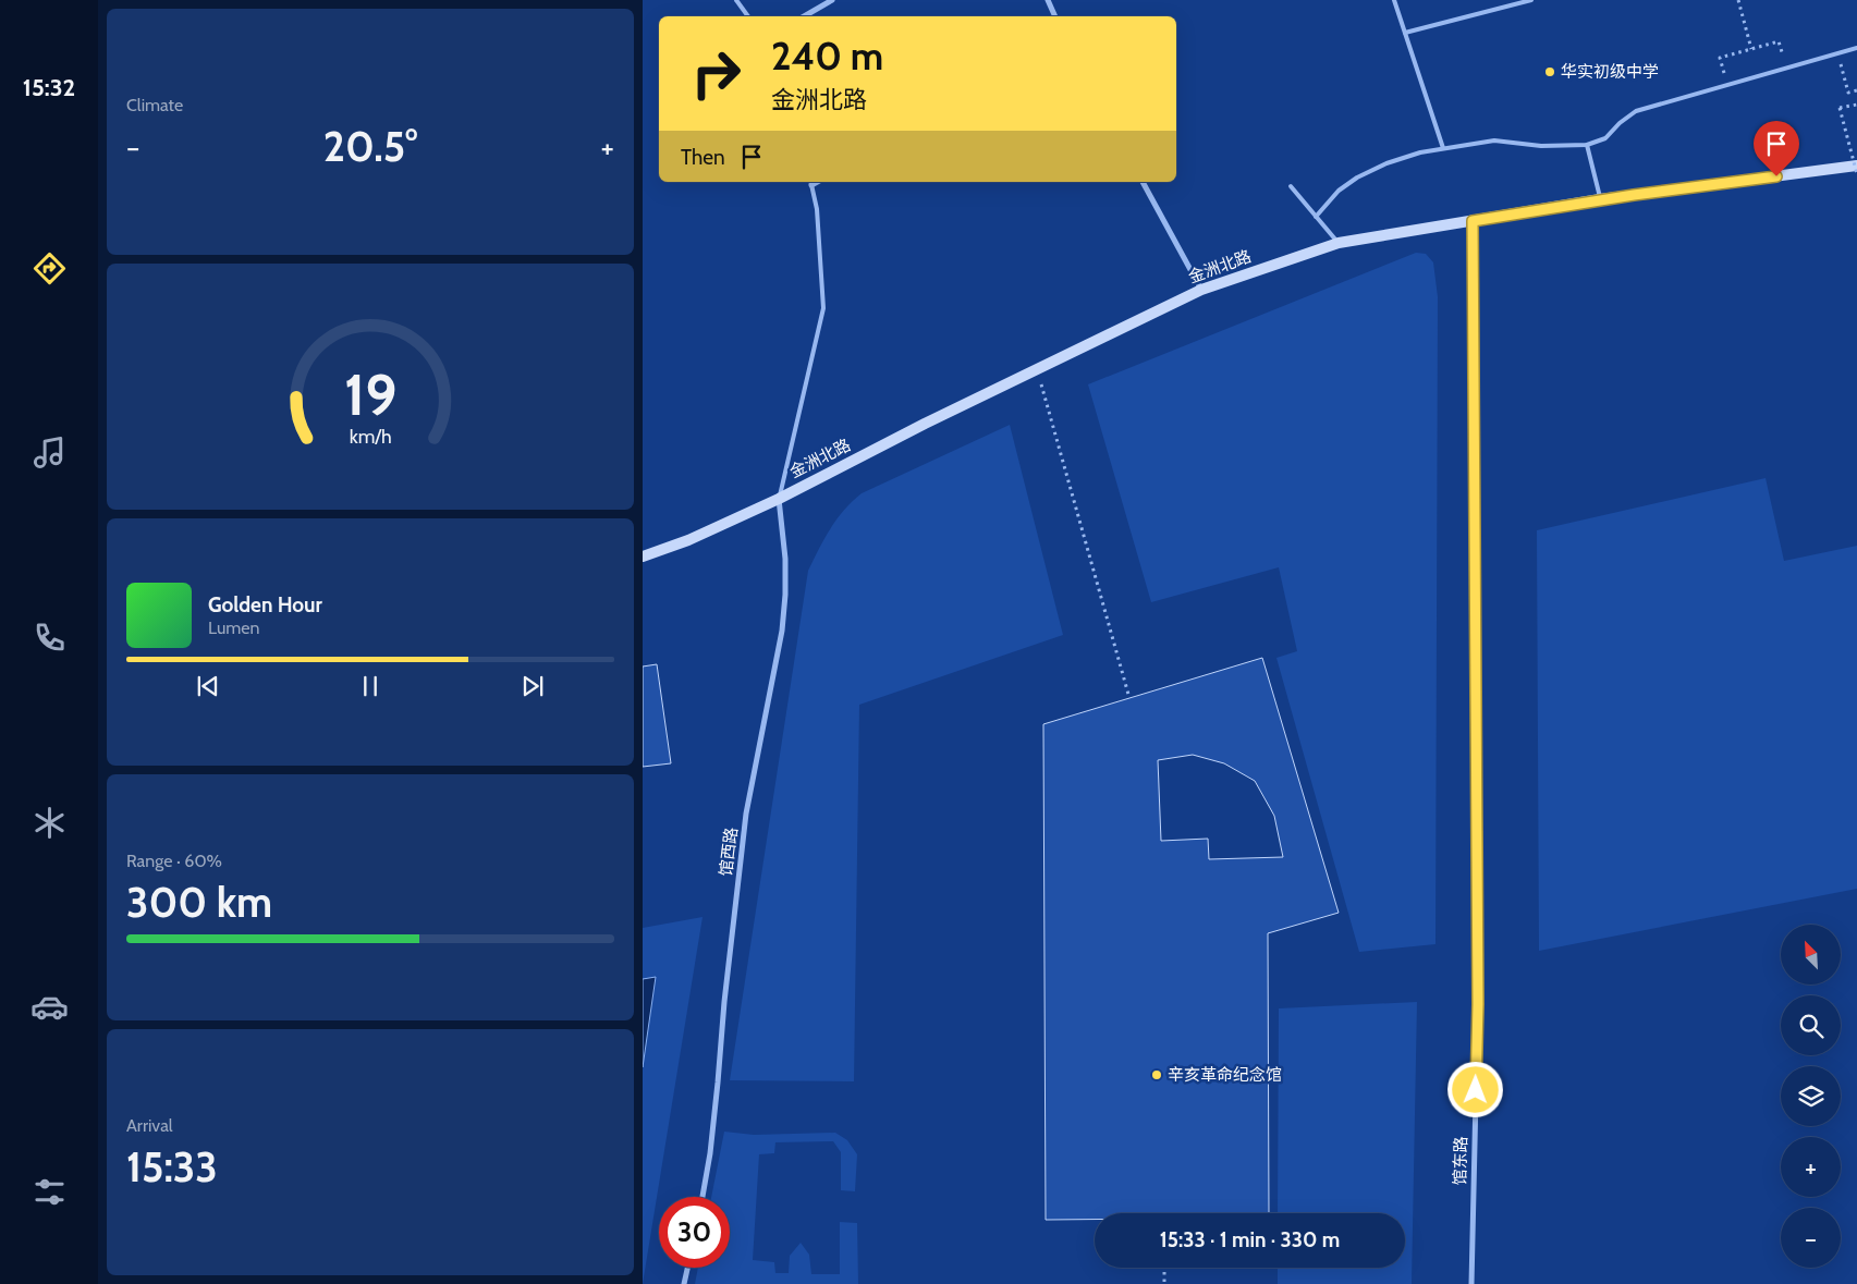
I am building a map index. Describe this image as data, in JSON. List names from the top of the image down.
{
  "streets": {
    "main road": ["金洲北路"],
    "street": ["馆西路", "馆东路"]
  },
  "crossings": [
    ["金洲北路", "馆西路"],
    ["金洲北路", "馆东路"]
  ],
  "places": ["华实初级中学", "辛亥革命纪念馆"],
  "north": "top left",
  "page": {
    "tabs": "15:32",
    "tile": [
      "Climate",
      ["Range · 60%", "300 km"],
      ["Arrival", "15:33"]
    ],
    "turn": ["240 m", "金洲北路"],
    "heat": ["−", "20.5°", "+"],
    "then": "Then",
    "song": ["Golden Hour", "Lumen"],
    "map_buttons": ["+", "−"],
    "limit": "30",
    "trip": "15:33 · 1 min · 330 m",
    "gauge": ["19", "km/h"]
  }
}
